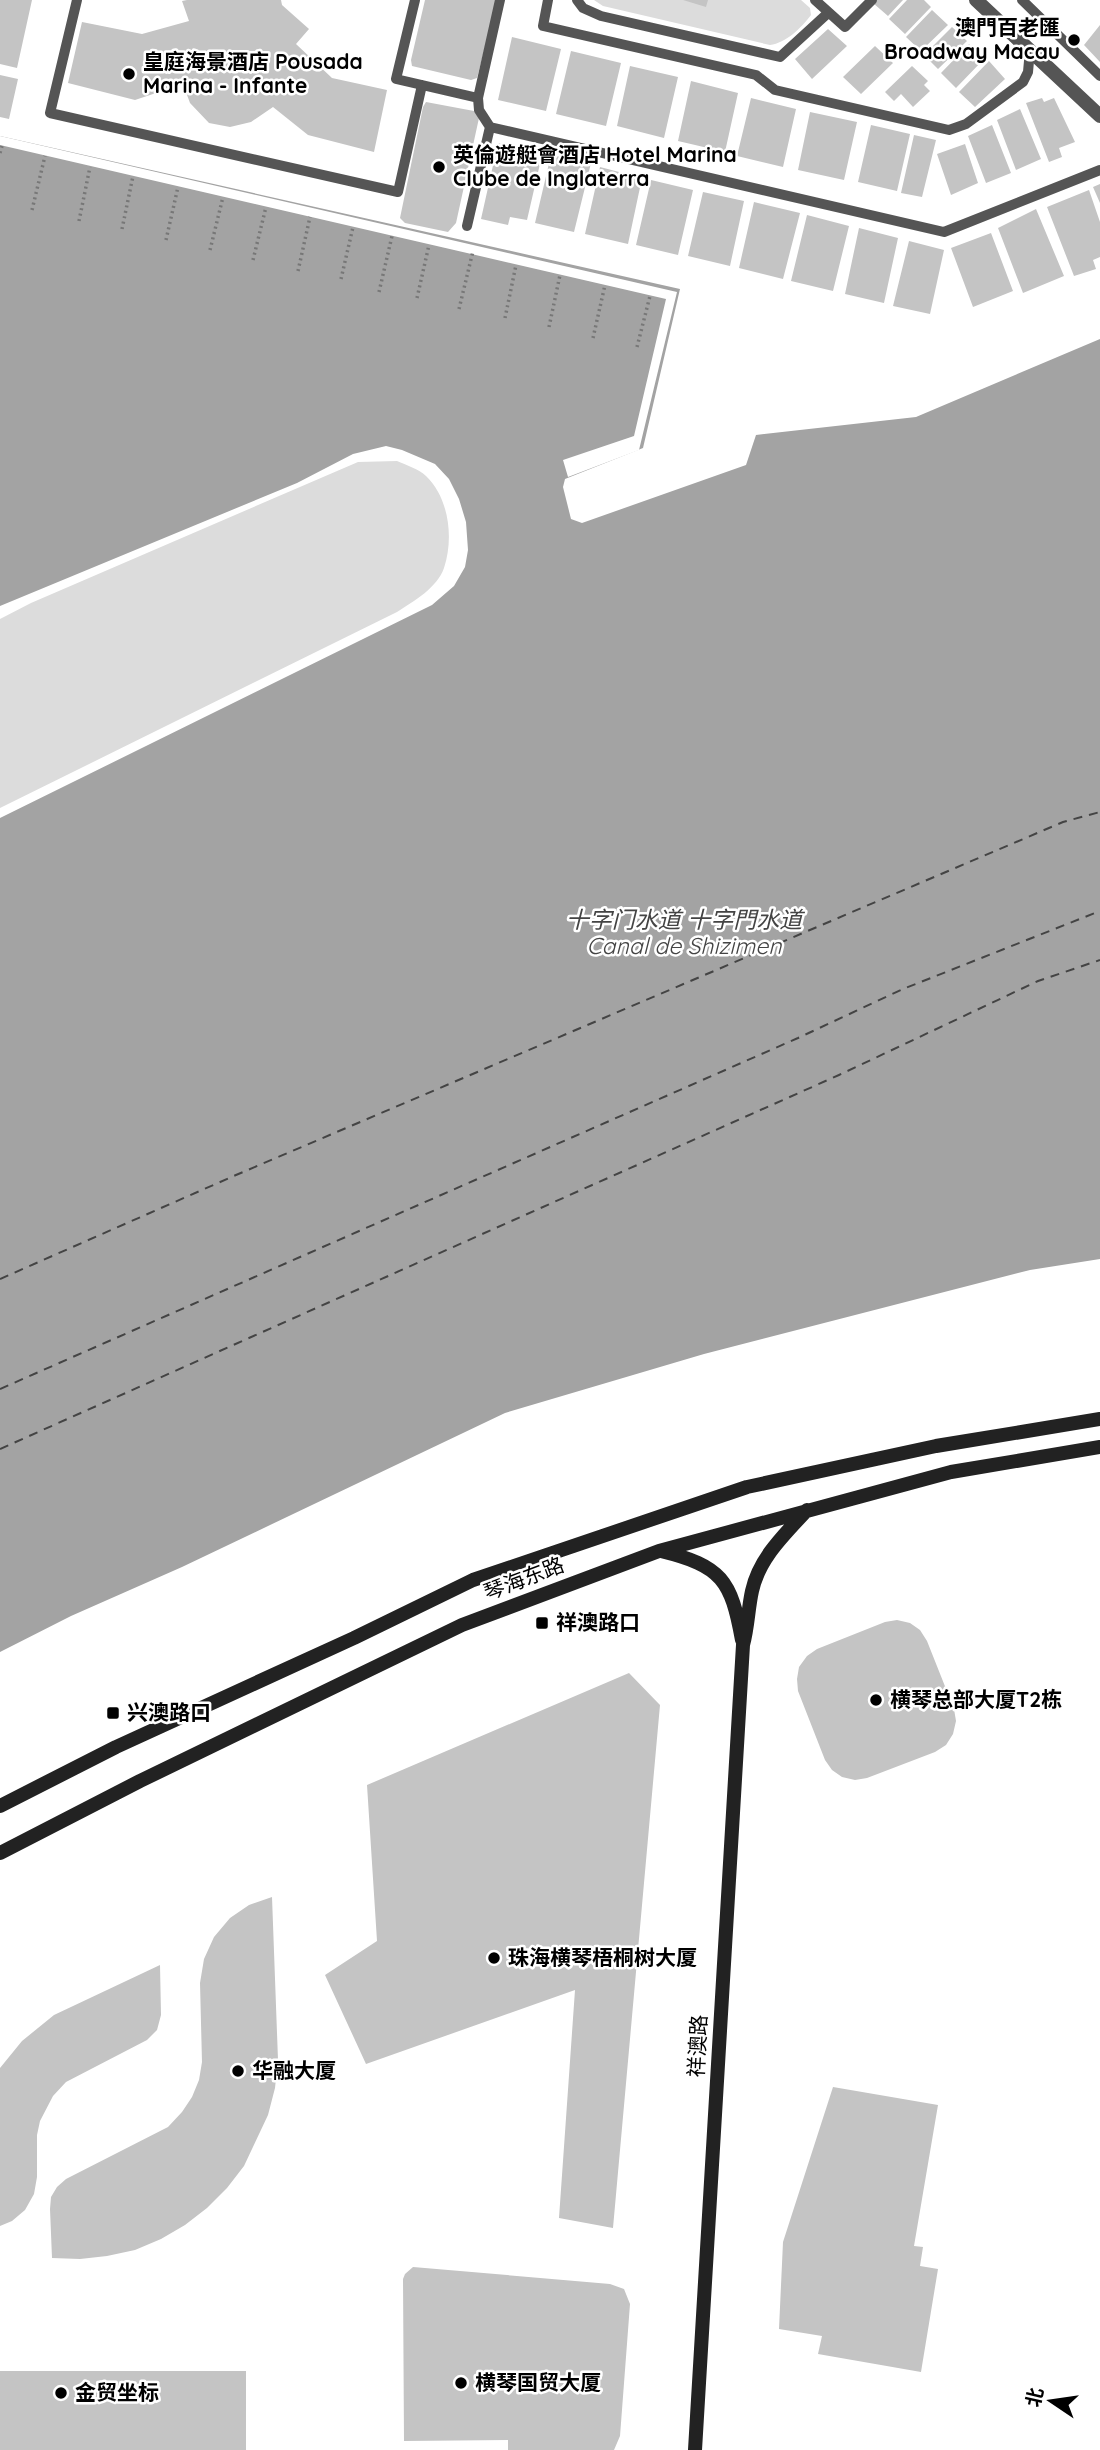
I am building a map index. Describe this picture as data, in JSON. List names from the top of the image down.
{
  "streets": {
    "main road": ["琴海东路", "祥澳路"]
  },
  "crossings": [
    ["琴海东路", "祥澳路"]
  ],
  "water": ["十字门水道 十字門水道 Canal de Shizimen"],
  "places": {
    "other": [
      "澳門百老匯 Broadway Macau",
      "皇庭海景酒店 Pousada Marina - Infante",
      "英倫遊艇會酒店 Hotel Marina Clube de Inglaterra",
      "横琴总部大厦T2栋",
      "珠海横琴梧桐树大厦",
      "华融大厦",
      "横琴国贸大厦",
      "金贸坐标"
    ],
    "transit": ["祥澳路口", "兴澳路口"]
  },
  "north": "left"
}
